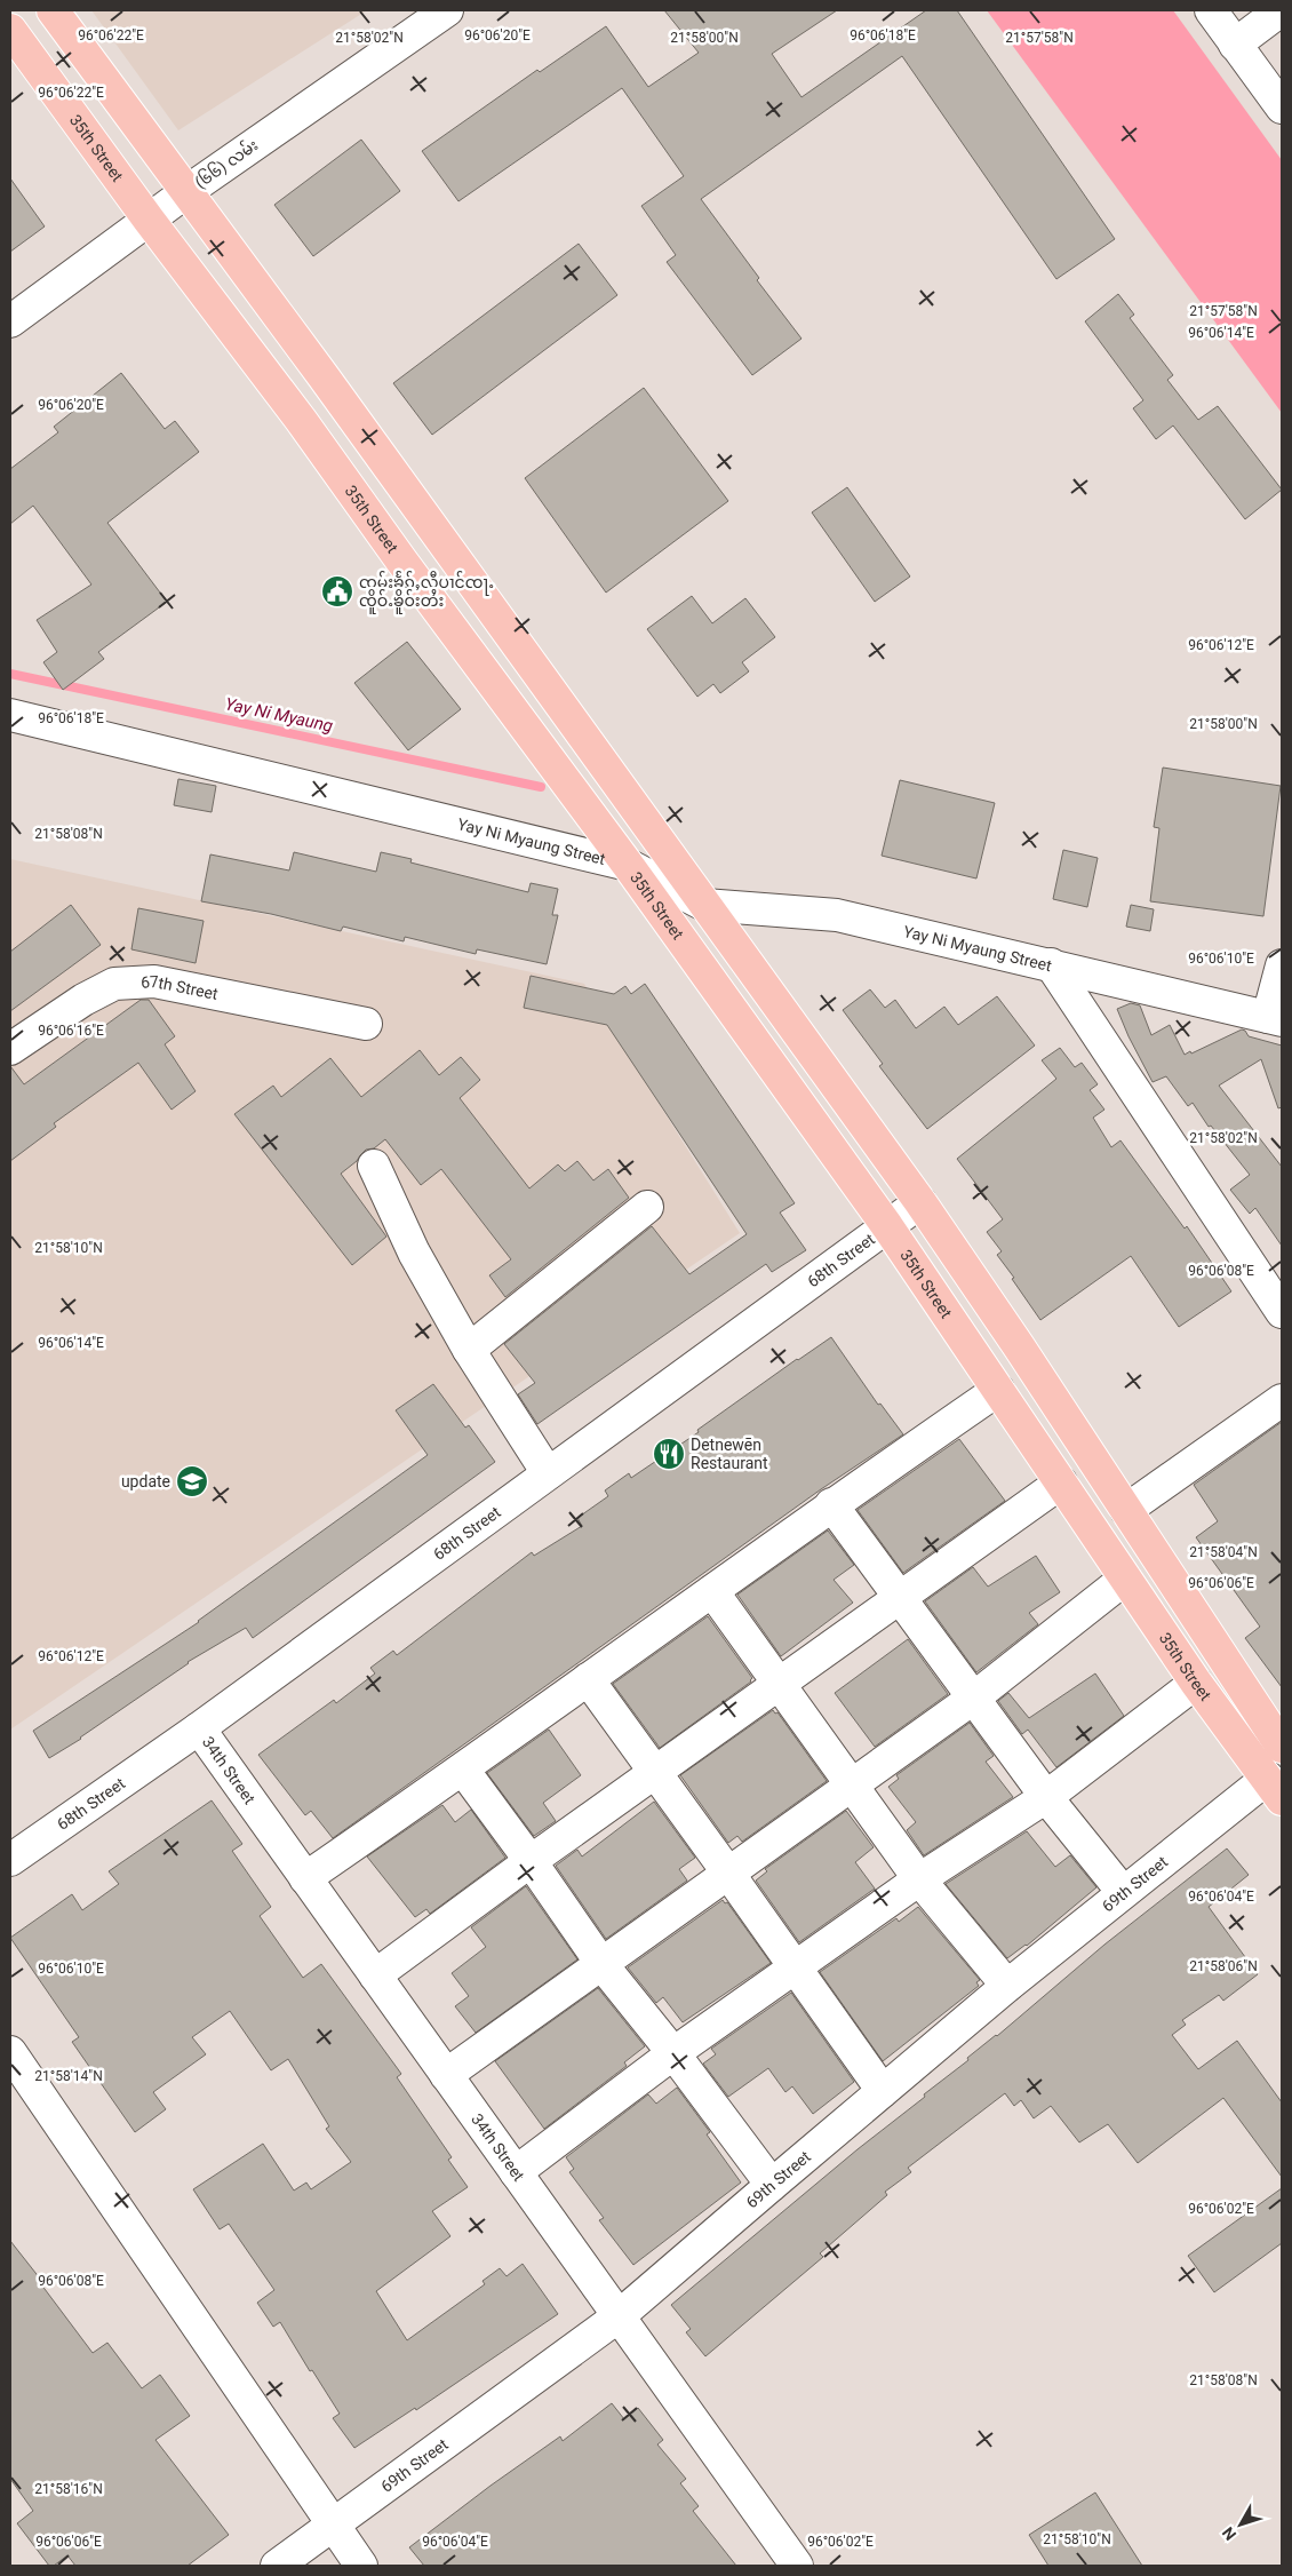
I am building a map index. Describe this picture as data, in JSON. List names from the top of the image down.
{
  "streets": {
    "main road": ["35th Street"],
    "street": [
      "(၆၆) လမ်း",
      "Yay Ni Myaung Street",
      "67th Street",
      "68th Street",
      "34th Street",
      "69th Street"
    ]
  },
  "crossings": [
    ["35th Street", "(၆၆) လမ်း"],
    ["35th Street", "Yay Ni Myaung Street"],
    ["35th Street", "68th Street"],
    ["35th Street", "69th Street"],
    ["68th Street", "34th Street"],
    ["34th Street", "69th Street"]
  ],
  "water": ["Yay Ni Myaung"],
  "places": {
    "public building": ["ၸုမ်းၶႅၵ်ႇလီပၢင်ၸႃႉ ၸိူဝ်ႉၶိူဝ်းတႆး"],
    "restaurant": ["Detnewēn Restaurant"],
    "school or university": ["update"]
  },
  "north": "bottom left",
  "coordinates": [
    "96°06'22\"E",
    "96°06'20\"E",
    "96°06'18\"E",
    "21°58'02\"N",
    "21°58'00\"N",
    "21°57'58\"N",
    "96°06'14\"E",
    "96°06'12\"E",
    "21°58'08\"N",
    "96°06'10\"E",
    "96°06'16\"E",
    "21°58'10\"N",
    "96°06'08\"E",
    "21°58'04\"N",
    "96°06'06\"E",
    "96°06'04\"E",
    "21°58'06\"N",
    "21°58'14\"N",
    "96°06'02\"E",
    "21°58'16\"N"
  ]
}
